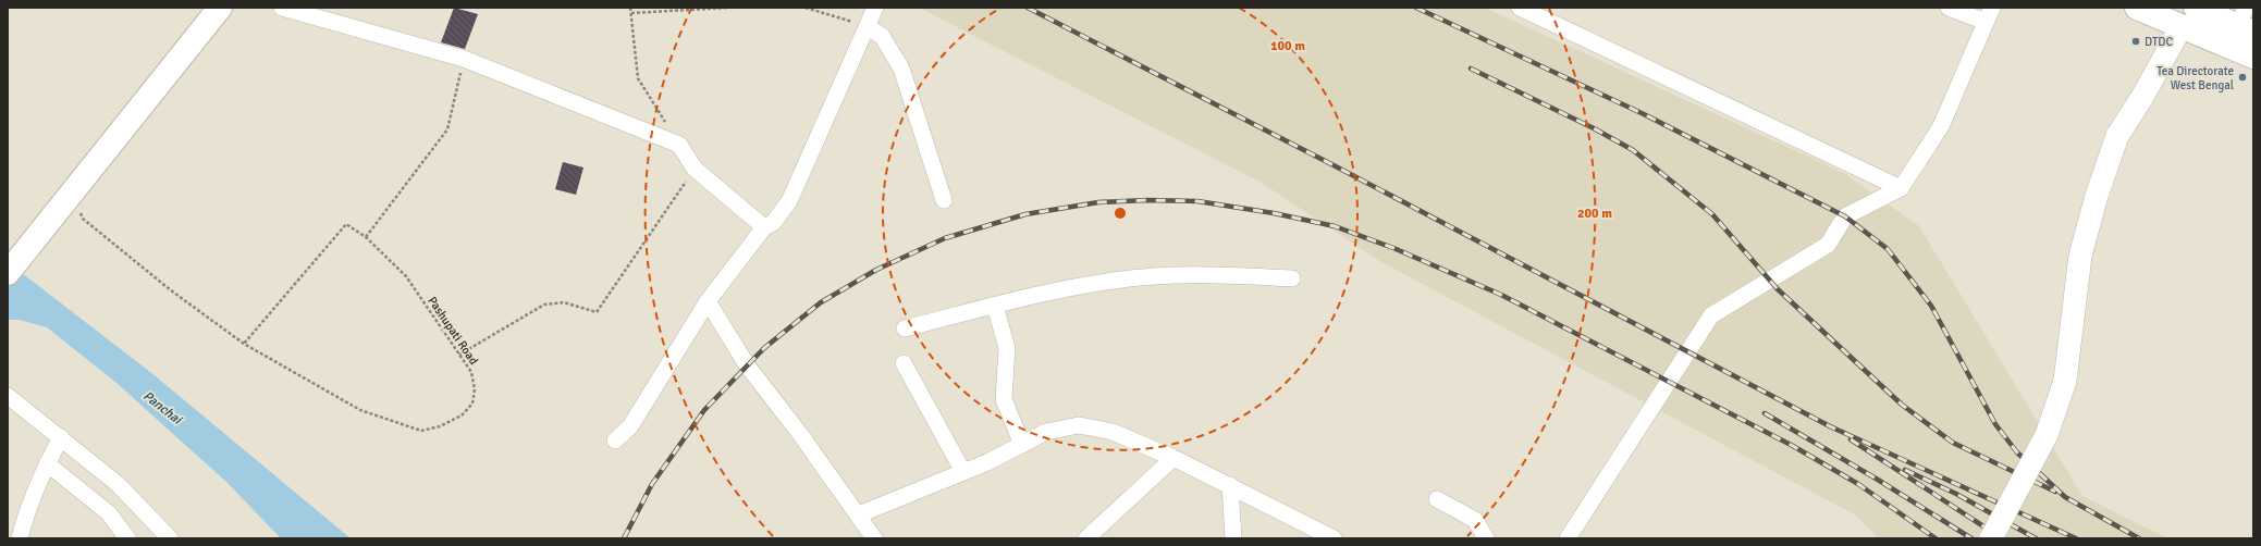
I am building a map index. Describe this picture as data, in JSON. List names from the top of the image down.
{
  "streets": {
    "path": ["Pashupati Road"]
  },
  "water": ["Panchai"],
  "places": ["DTDC", "Tea Directorate West Bengal"],
  "rings": ["100 m", "200 m"]
}
